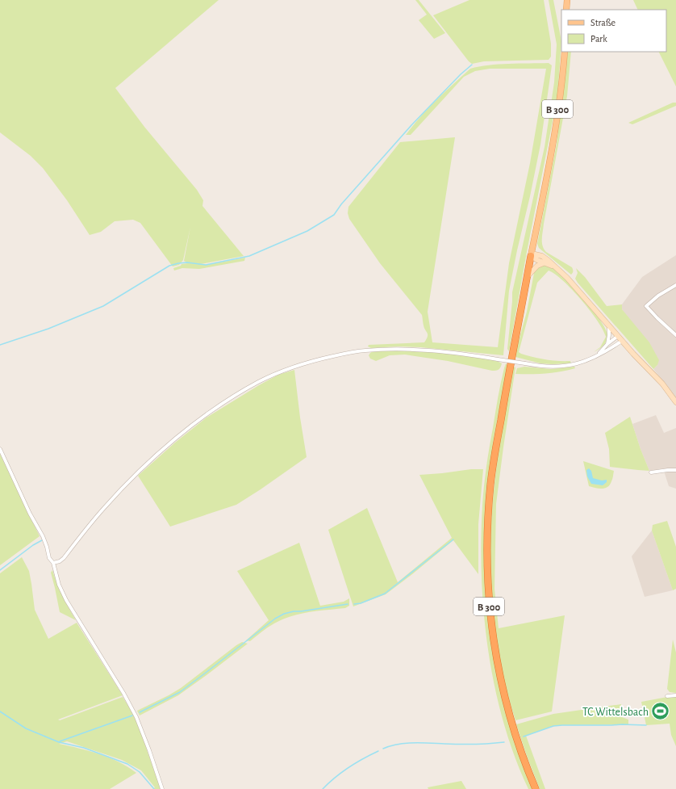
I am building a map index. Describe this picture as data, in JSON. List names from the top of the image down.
{
  "streets": {
    "highway": ["B 300"]
  },
  "places": {
    "sports": ["TC Wittelsbach"]
  },
  "legend": ["Straße", "Park"]
}
